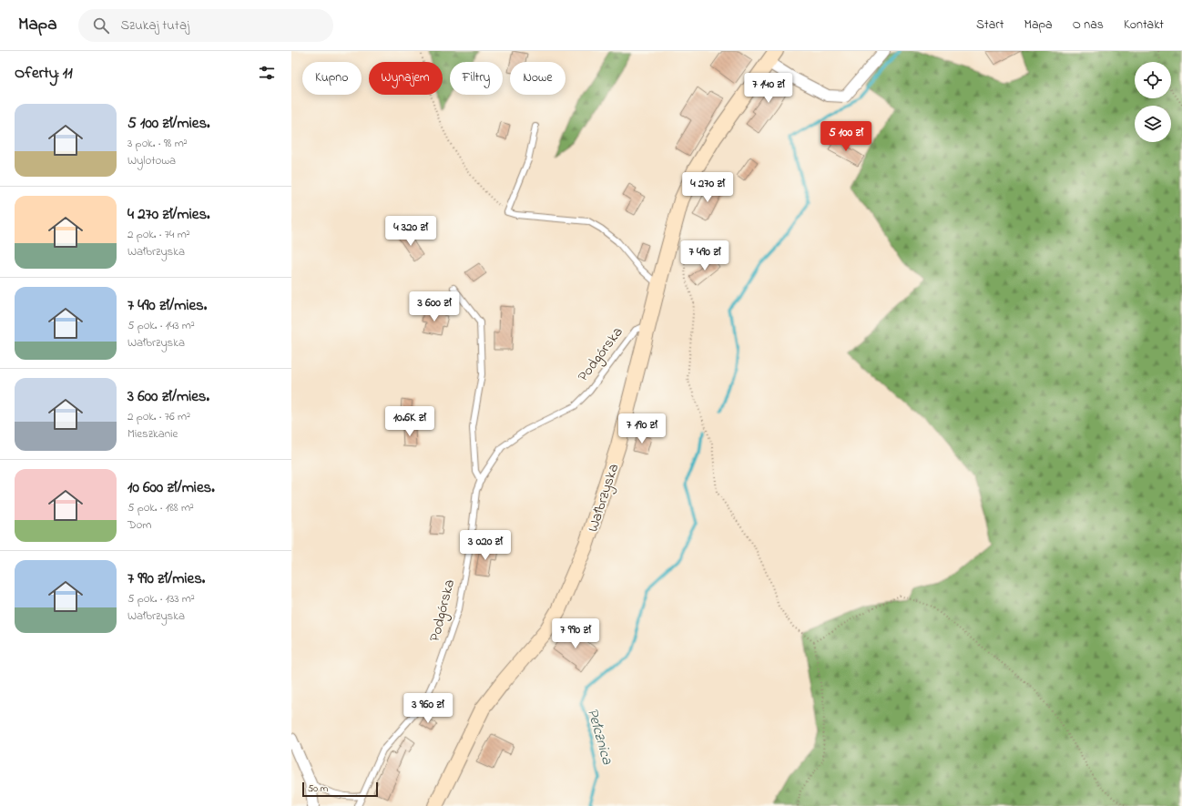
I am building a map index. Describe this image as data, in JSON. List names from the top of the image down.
{
  "streets": {
    "main road": ["Wałbrzyska"],
    "lane": ["Podgórska"]
  },
  "crossings": [
    ["Podgórska", "Wałbrzyska"]
  ],
  "water": ["Pełcznica"],
  "scale_bar": "50 m",
  "page": {
    "header": "Mapa",
    "search": "Szukaj tutaj",
    "nav": [
      "Start",
      "Mapa",
      "O nas",
      "Kontakt"
    ],
    "heading": "Oferty: 11",
    "chip": [
      "Kupno",
      "Wynajem",
      "Filtry",
      "Nowe"
    ],
    "price": [
      "7 140 zł",
      "5 100 zł",
      "4 270 zł",
      "4 320 zł",
      "7 490 zł",
      "3 600 zł",
      "10.6K zł",
      "7 190 zł",
      "3 020 zł",
      "7 990 zł",
      "3 960 zł"
    ],
    "list": [
      {
        "name": "5 100 zł/mies.",
        "note": "3 pok. · 98 m² · Wylotowa"
      },
      {
        "name": "4 270 zł/mies.",
        "note": "2 pok. · 74 m² · Wałbrzyska"
      },
      {
        "name": "7 490 zł/mies.",
        "note": "5 pok. · 143 m² · Wałbrzyska"
      },
      {
        "name": "3 600 zł/mies.",
        "note": "2 pok. · 76 m² · Mieszkanie"
      },
      {
        "name": "10 600 zł/mies.",
        "note": "5 pok. · 188 m² · Dom"
      },
      {
        "name": "7 990 zł/mies.",
        "note": "5 pok. · 133 m² · Wałbrzyska"
      }
    ],
    "scale": "50 m"
  }
}
